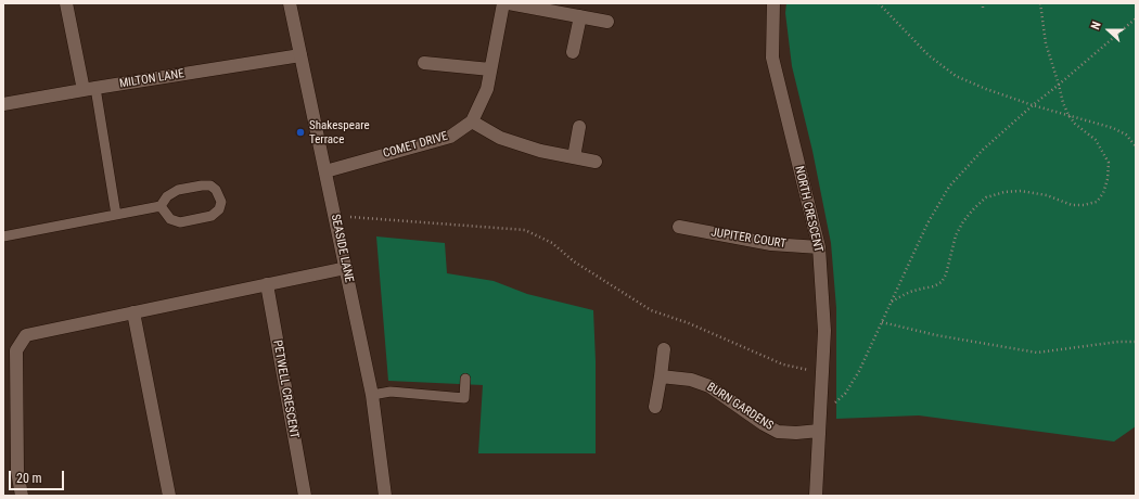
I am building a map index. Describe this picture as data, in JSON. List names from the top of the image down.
{
  "streets": {
    "street": [
      "MILTON LANE",
      "COMET DRIVE",
      "NORTH CRESCENT",
      "JUPITER COURT",
      "SEASIDE LANE",
      "PETWELL CRESCENT",
      "BURN GARDENS"
    ]
  },
  "crossings": [
    ["MILTON LANE", "SEASIDE LANE"],
    ["COMET DRIVE", "SEASIDE LANE"],
    ["NORTH CRESCENT", "JUPITER COURT"],
    ["NORTH CRESCENT", "BURN GARDENS"]
  ],
  "places": ["Shakespeare Terrace"],
  "scale_bar": "20 m",
  "north": "left"
}
